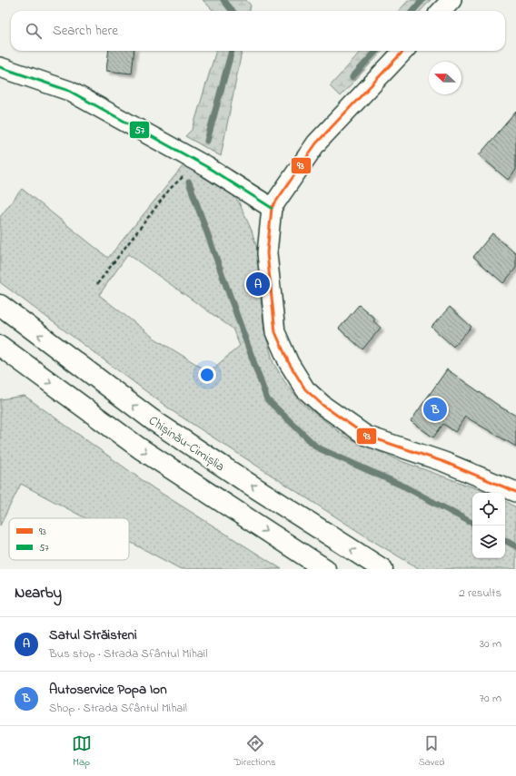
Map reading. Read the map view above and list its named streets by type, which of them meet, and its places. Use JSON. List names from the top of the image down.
{
  "streets": {
    "highway": ["Chișinău-Cimișlia"]
  },
  "lines": ["transit line 93", "transit line 57"],
  "legend": ["93", "57"],
  "north": "left",
  "page": {
    "search": "Search here",
    "pins": ["A", "B"],
    "heading": ["Nearby", "2 results"],
    "list": [
      {
        "mark": "A",
        "name": "Satul Străisteni",
        "note": "Bus stop · Strada Sfântul Mihail",
        "value": "30 m"
      },
      {
        "mark": "B",
        "name": "Autoservice Popa Ion",
        "note": "Shop · Strada Sfântul Mihail",
        "value": "70 m"
      }
    ],
    "nav": ["Map", "Directions", "Saved"]
  }
}
